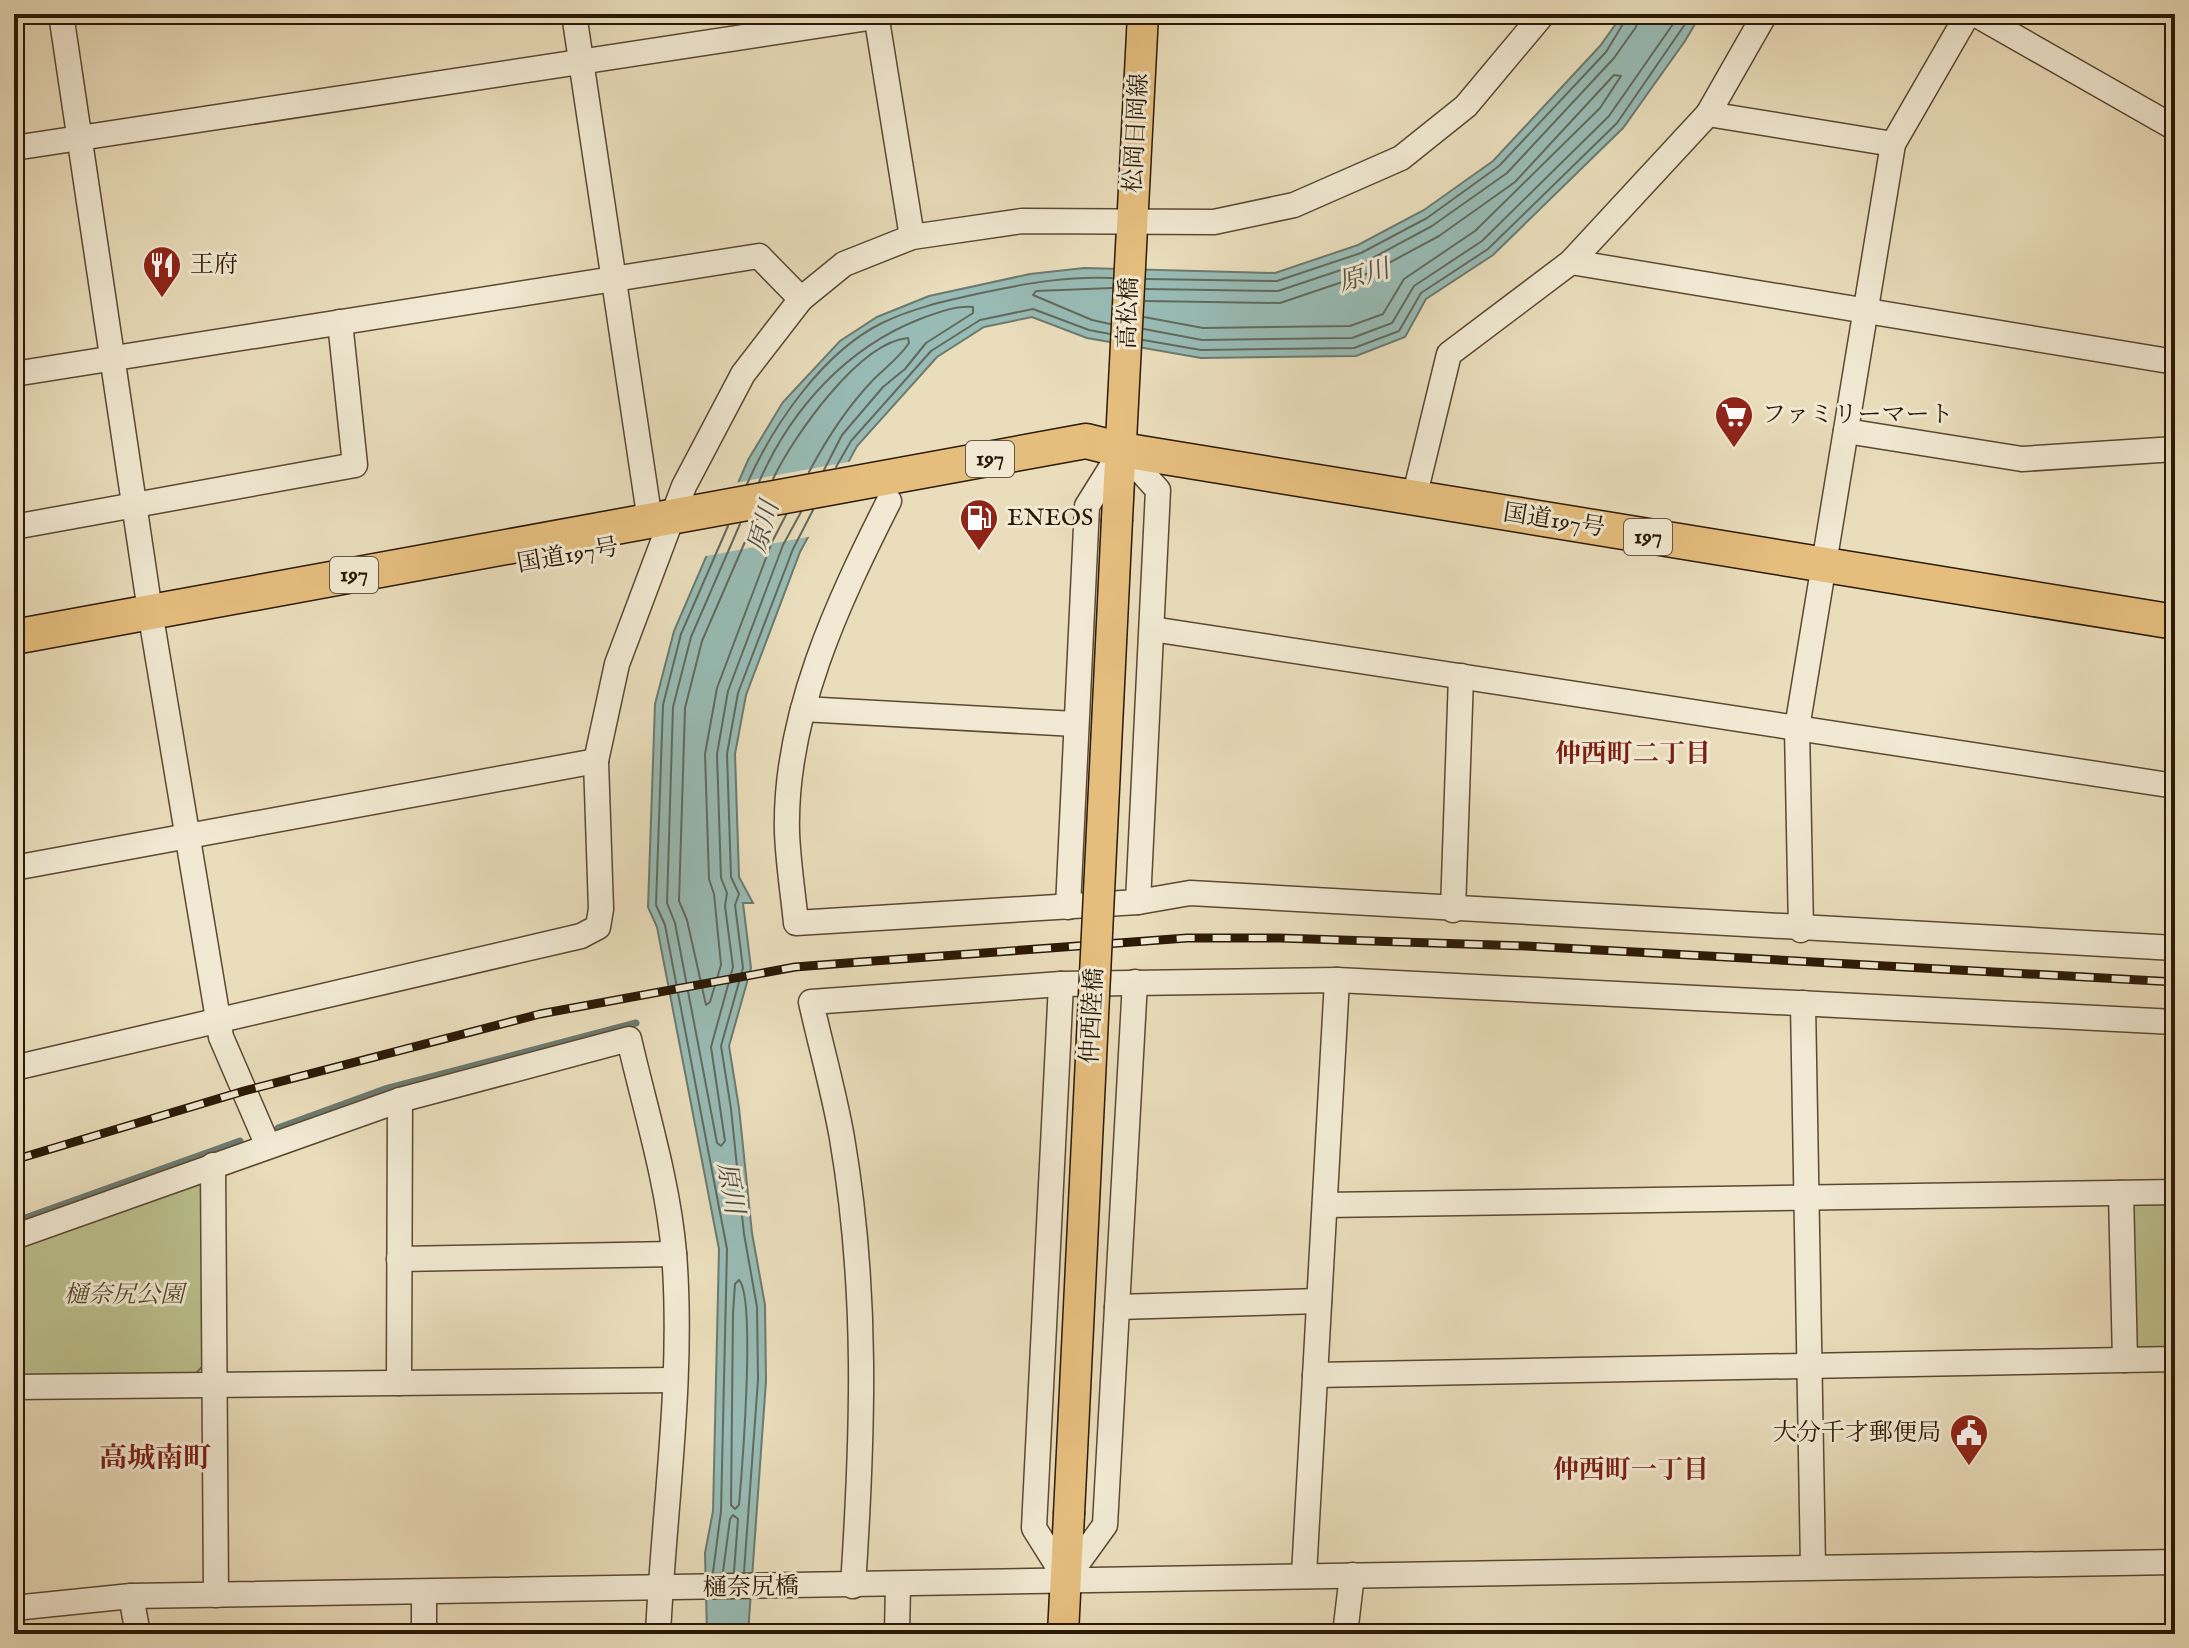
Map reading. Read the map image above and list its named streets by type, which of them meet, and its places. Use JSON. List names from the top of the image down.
{
  "streets": {
    "highway": ["197", "国道197号"],
    "main road": ["松岡日岡線", "高松橋", "仲西陸橋"],
    "street": ["樋奈尻橋"]
  },
  "crossings": [
    ["松岡日岡線", "高松橋"],
    ["高松橋", "国道197号"],
    ["高松橋", "仲西陸橋"],
    ["国道197号", "仲西陸橋"],
    ["仲西陸橋", "樋奈尻橋"]
  ],
  "districts": ["仲西町二丁目", "高城南町", "仲西町一丁目"],
  "water": ["原川"],
  "parks": ["樋奈尻公園"],
  "places": {
    "restaurant": ["王府"],
    "supermarket": ["ファミリーマート"],
    "fuel station": ["ENEOS"],
    "public building": ["大分千才郵便局"]
  }
}
